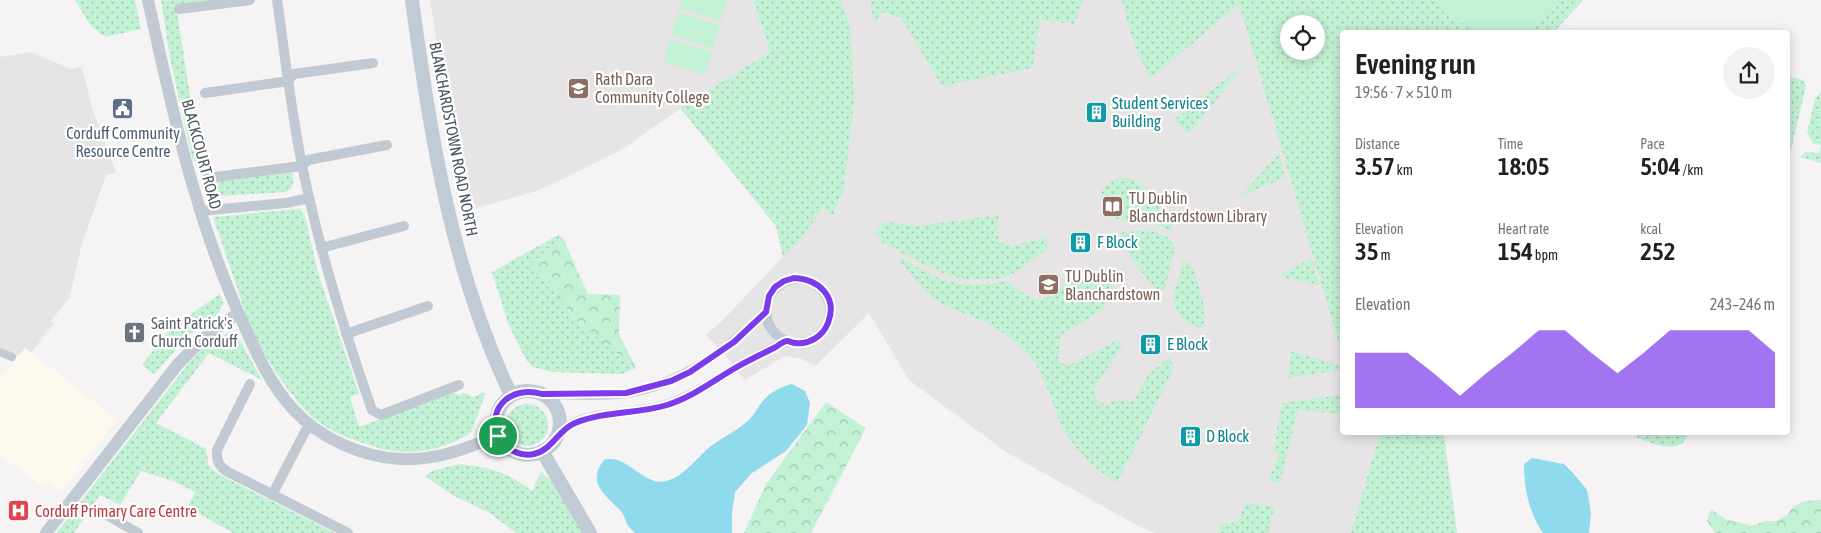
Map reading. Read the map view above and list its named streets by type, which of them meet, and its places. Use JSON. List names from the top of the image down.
{
  "streets": {
    "main road": ["BLANCHARDSTOWN ROAD NORTH"],
    "street": ["BLACKCOURT ROAD"]
  },
  "crossings": [
    ["BLANCHARDSTOWN ROAD NORTH", "BLACKCOURT ROAD"]
  ],
  "places": {
    "school or university": ["Rath Dara Community College", "TU Dublin Blanchardstown"],
    "public building": ["Corduff Community Resource Centre"],
    "building": [
      "Student Services Building",
      "F Block",
      "E Block",
      "D Block"
    ],
    "library": ["TU Dublin Blanchardstown Library"],
    "church": ["Saint Patrick's Church Corduff"],
    "hospital": ["Corduff Primary Care Centre"]
  },
  "page": {
    "heading": ["Evening run", "19:56 · 7 × 510 m"],
    "stats": [
      ["Distance", "3.57 km"],
      ["Time", "18:05"],
      ["Pace", "5:04 /km"],
      ["Elevation", "35 m"],
      ["Heart rate", "154 bpm"],
      ["kcal", "252"]
    ],
    "chart": ["Elevation", "243–246 m"]
  }
}
